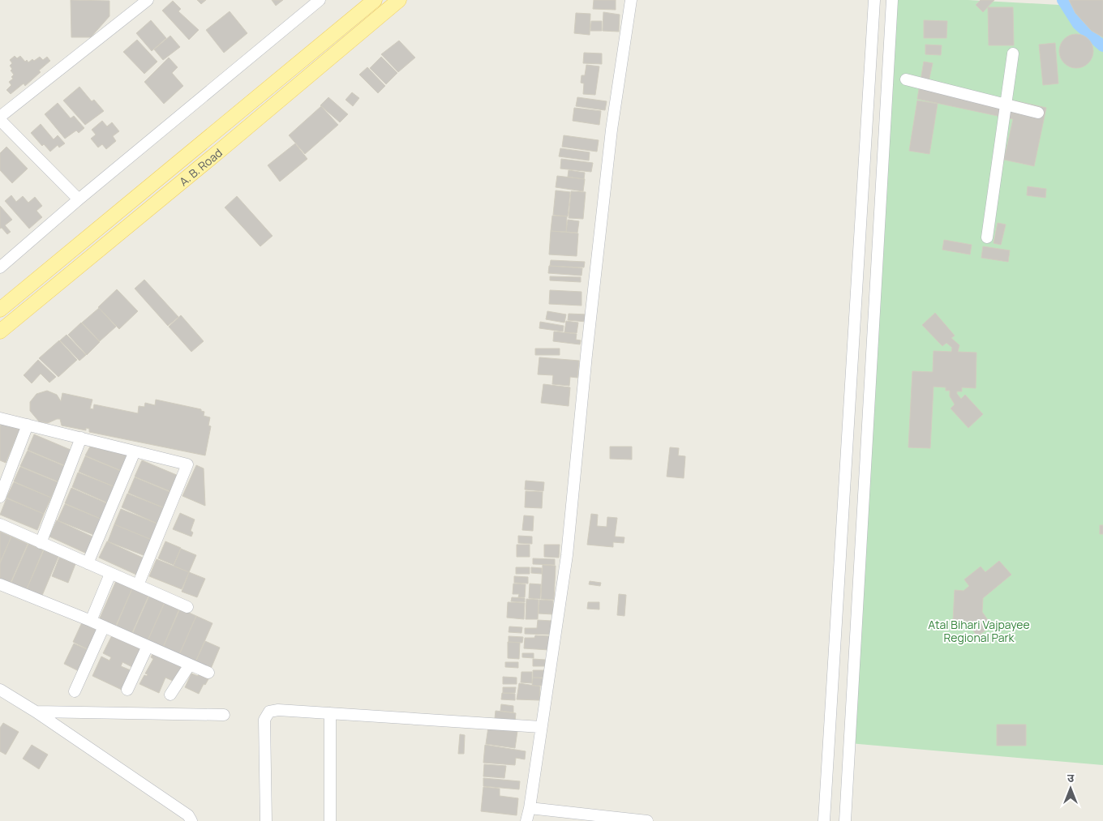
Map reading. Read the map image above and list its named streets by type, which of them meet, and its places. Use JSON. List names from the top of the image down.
{
  "streets": {
    "main road": ["A. B. Road"]
  },
  "parks": ["Atal Bihari Vajpayee Regional Park"],
  "north": "top"
}
